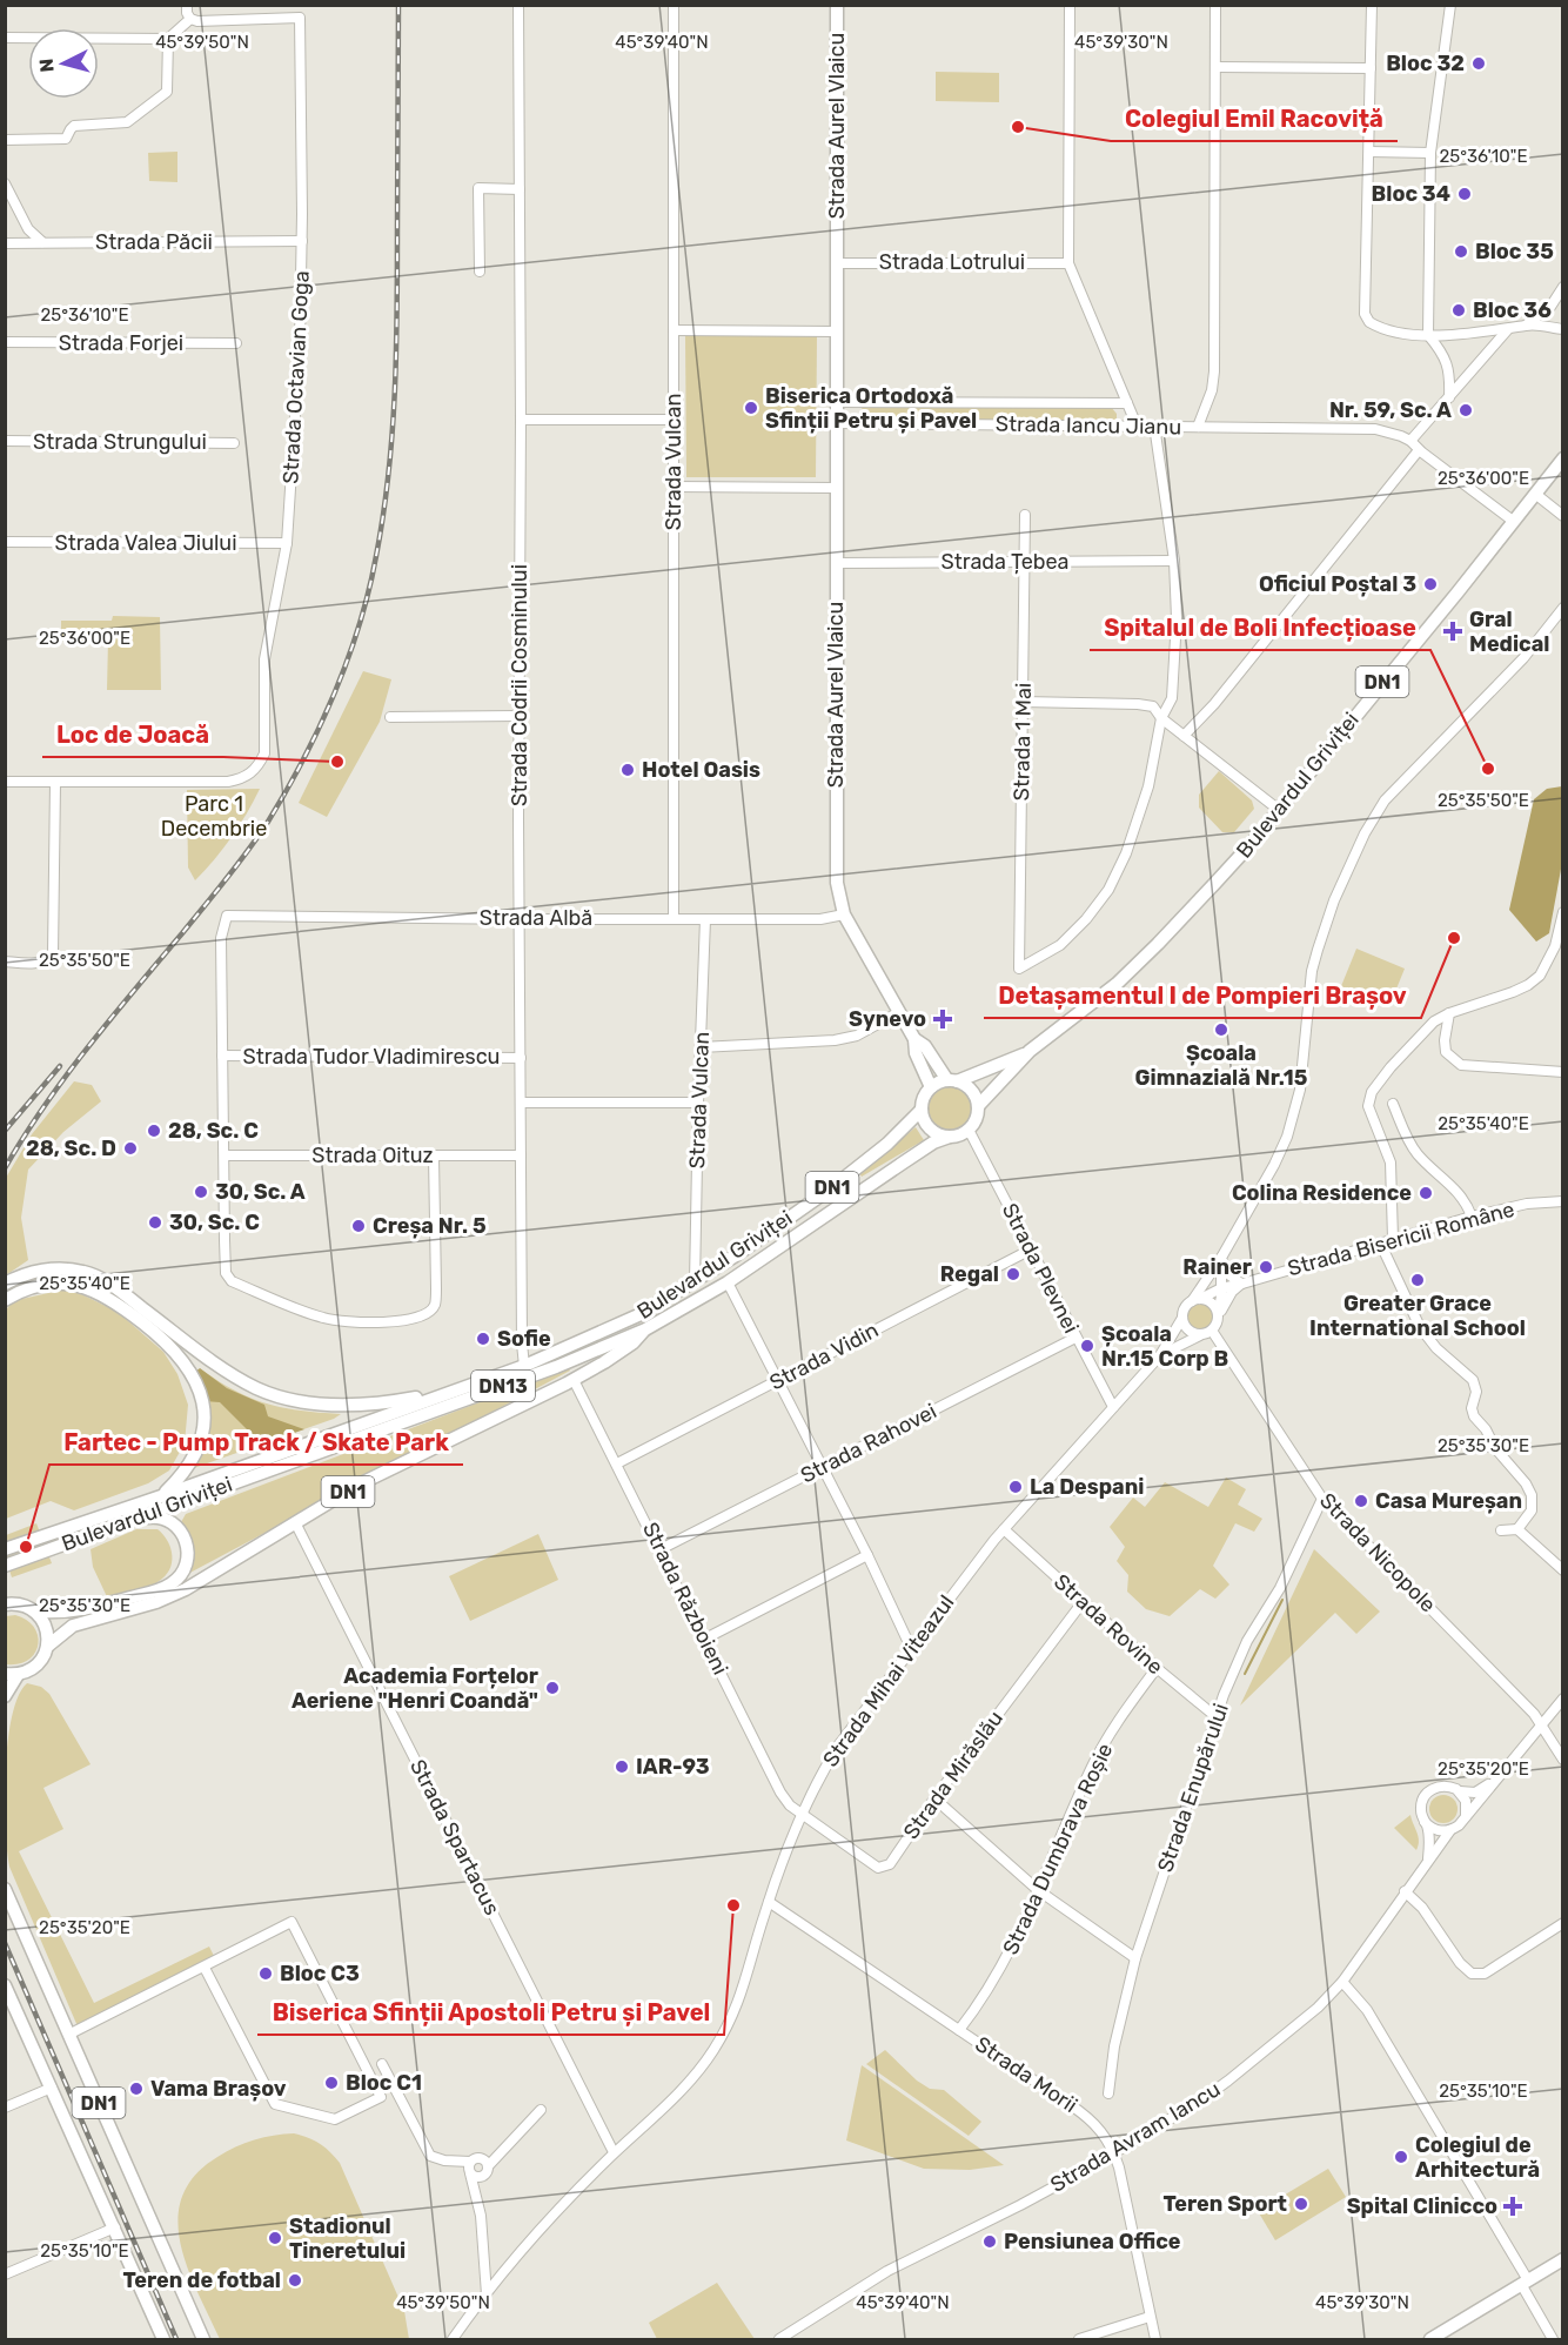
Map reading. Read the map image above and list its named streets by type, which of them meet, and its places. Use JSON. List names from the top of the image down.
{
  "streets": {
    "main road": [
      "Strada Aurel Vlaicu",
      "DN1",
      "Bulevardul Griviței",
      "DN13"
    ],
    "street": [
      "Strada Păcii",
      "Strada Lotrului",
      "Strada Forjei",
      "Strada Octavian Goga",
      "Strada Iancu Jianu",
      "Strada Strungului",
      "Strada Vulcan",
      "Strada Valea Jiului",
      "Strada Țebea",
      "Strada Codrii Cosminului",
      "Strada 1 Mai",
      "Strada Albă",
      "Strada Tudor Vladimirescu",
      "Strada Oituz",
      "Strada Bisericii Române",
      "Strada Plevnei",
      "Strada Vidin",
      "Strada Rahovei",
      "Strada Nicopole",
      "Strada Războieni",
      "Strada Rovine",
      "Strada Mihai Viteazul",
      "Strada Mirăslău",
      "Strada Enupărului",
      "Strada Spartacus",
      "Strada Dumbrava Roșie",
      "Strada Morii",
      "Strada Avram Iancu"
    ]
  },
  "crossings": [
    ["Strada Aurel Vlaicu", "Strada Lotrului"],
    ["Strada Aurel Vlaicu", "Strada Iancu Jianu"],
    ["Strada Aurel Vlaicu", "Strada Țebea"],
    ["Strada Aurel Vlaicu", "DN1"],
    ["Strada Aurel Vlaicu", "Bulevardul Griviței"],
    ["Strada Aurel Vlaicu", "Strada Albă"],
    ["Strada Aurel Vlaicu", "Strada Plevnei"],
    ["Strada Păcii", "Strada Octavian Goga"],
    ["Strada Octavian Goga", "Strada Valea Jiului"],
    ["Strada Vulcan", "Bulevardul Griviței"],
    ["Strada Vulcan", "Strada Albă"],
    ["Strada Țebea", "Strada 1 Mai"],
    ["DN1", "Bulevardul Griviței"],
    ["DN1", "Strada Plevnei"],
    ["Strada Codrii Cosminului", "Bulevardul Griviței"],
    ["Strada Codrii Cosminului", "Strada Albă"],
    ["Strada Codrii Cosminului", "Strada Tudor Vladimirescu"],
    ["Strada Codrii Cosminului", "Strada Oituz"],
    ["Bulevardul Griviței", "Strada Plevnei"],
    ["Bulevardul Griviței", "Strada Războieni"],
    ["Bulevardul Griviței", "Strada Spartacus"],
    ["Strada Albă", "Strada Tudor Vladimirescu"],
    ["Strada Tudor Vladimirescu", "Strada Oituz"],
    ["Strada Bisericii Române", "Strada Nicopole"],
    ["Strada Bisericii Române", "Strada Mihai Viteazul"],
    ["Strada Plevnei", "Strada Vidin"],
    ["Strada Plevnei", "Strada Rahovei"],
    ["Strada Plevnei", "Strada Mihai Viteazul"],
    ["Strada Vidin", "Strada Războieni"],
    ["Strada Rahovei", "Strada Războieni"],
    ["Strada Nicopole", "Strada Mihai Viteazul"],
    ["Strada Nicopole", "Strada Enupărului"],
    ["Strada Războieni", "Strada Mihai Viteazul"],
    ["Strada Războieni", "Strada Mirăslău"],
    ["Strada Rovine", "Strada Mihai Viteazul"],
    ["Strada Rovine", "Strada Mirăslău"],
    ["Strada Rovine", "Strada Enupărului"],
    ["Strada Rovine", "Strada Dumbrava Roșie"],
    ["Strada Mihai Viteazul", "Strada Mirăslău"],
    ["Strada Mihai Viteazul", "Strada Spartacus"],
    ["Strada Mihai Viteazul", "Strada Morii"],
    ["Strada Dumbrava Roșie", "Strada Morii"],
    ["Strada Morii", "Strada Avram Iancu"]
  ],
  "parks": ["Parc 1 Decembrie"],
  "places": {
    "other": [
      "Bloc 32",
      "Colegiul Emil Racoviță",
      "Bloc 34",
      "Bloc 35",
      "Bloc 36",
      "Biserica Ortodoxă Sfinții Petru și Pavel",
      "Nr. 59, Sc. A",
      "Oficiul Poștal 3",
      "Loc de Joacă",
      "Spitalul de Boli Infecțioase",
      "Hotel Oasis",
      "Detașamentul I de Pompieri Brașov",
      "Școala Gimnazială Nr.15",
      "28, Sc. C",
      "28, Sc. D",
      "30, Sc. A",
      "Colina Residence",
      "30, Sc. C",
      "Creșa Nr. 5",
      "Rainer",
      "Regal",
      "Greater Grace International School",
      "Sofie",
      "Școala Nr.15 Corp B",
      "La Despani",
      "Casa Mureșan",
      "Fartec - Pump Track / Skate Park",
      "Academia Forțelor Aeriene \"Henri Coandă\"",
      "IAR-93",
      "Biserica Sfinții Apostoli Petru și Pavel",
      "Bloc C3",
      "Bloc C1",
      "Vama Brașov",
      "Colegiul de Arhitectură",
      "Teren Sport",
      "Stadionul Tineretului",
      "Pensiunea Office",
      "Teren de fotbal"
    ],
    "health": ["Gral Medical", "Synevo", "Spital Clinicco"]
  },
  "north": "left",
  "coordinates": [
    "45°39'50\"N",
    "45°39'40\"N",
    "45°39'30\"N",
    "25°36'10\"E",
    "25°36'00\"E",
    "25°35'50\"E",
    "25°35'40\"E",
    "25°35'30\"E",
    "25°35'20\"E",
    "25°35'10\"E"
  ]
}
